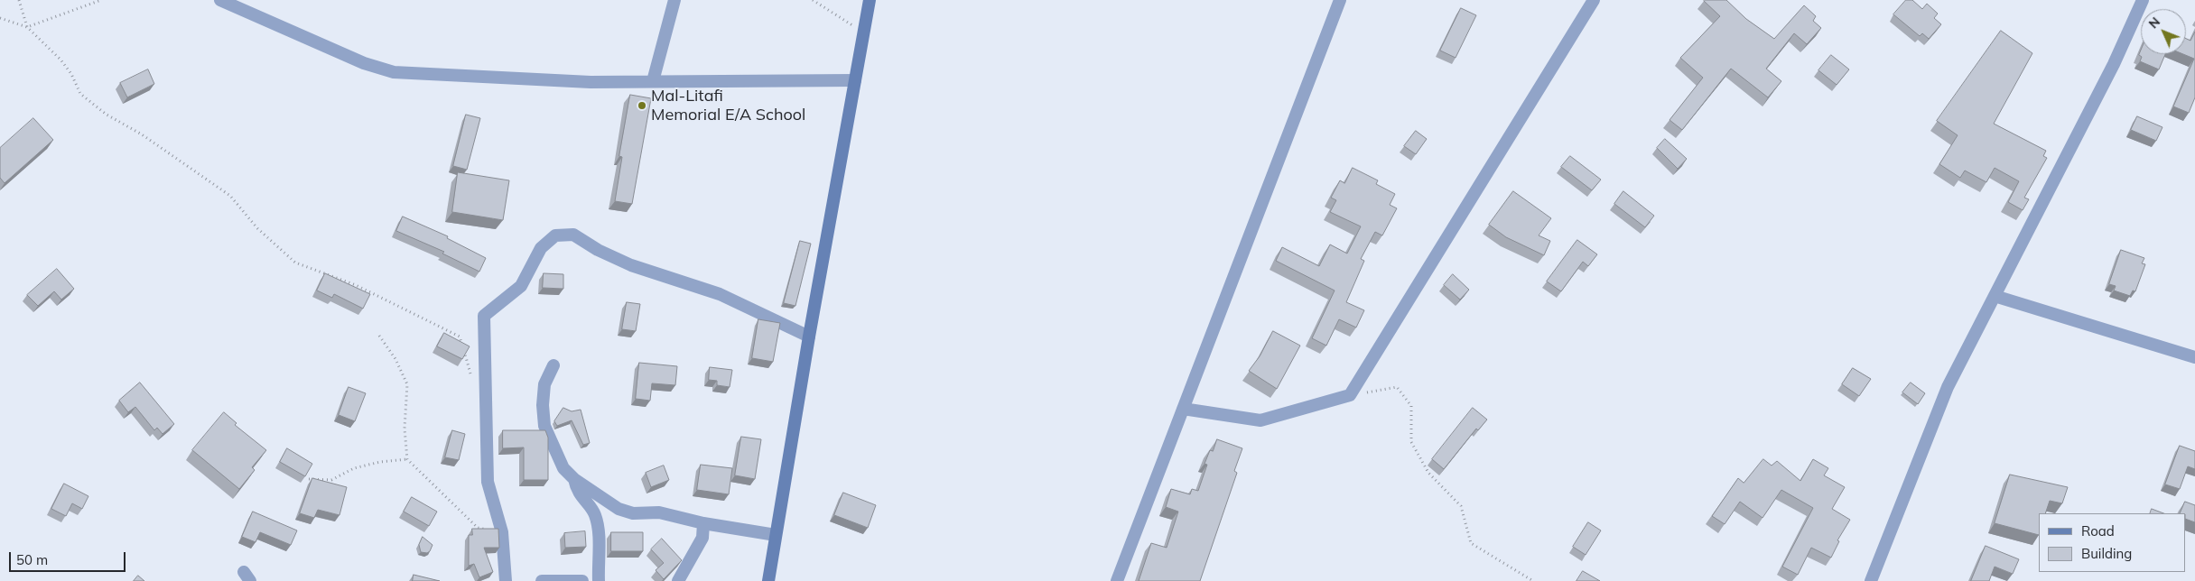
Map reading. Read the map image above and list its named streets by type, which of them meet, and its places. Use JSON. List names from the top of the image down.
{
  "places": ["Mal-Litafi Memorial E/A School"],
  "legend": ["Road", "Building"],
  "scale_bar": "50 m",
  "north": "top left"
}
